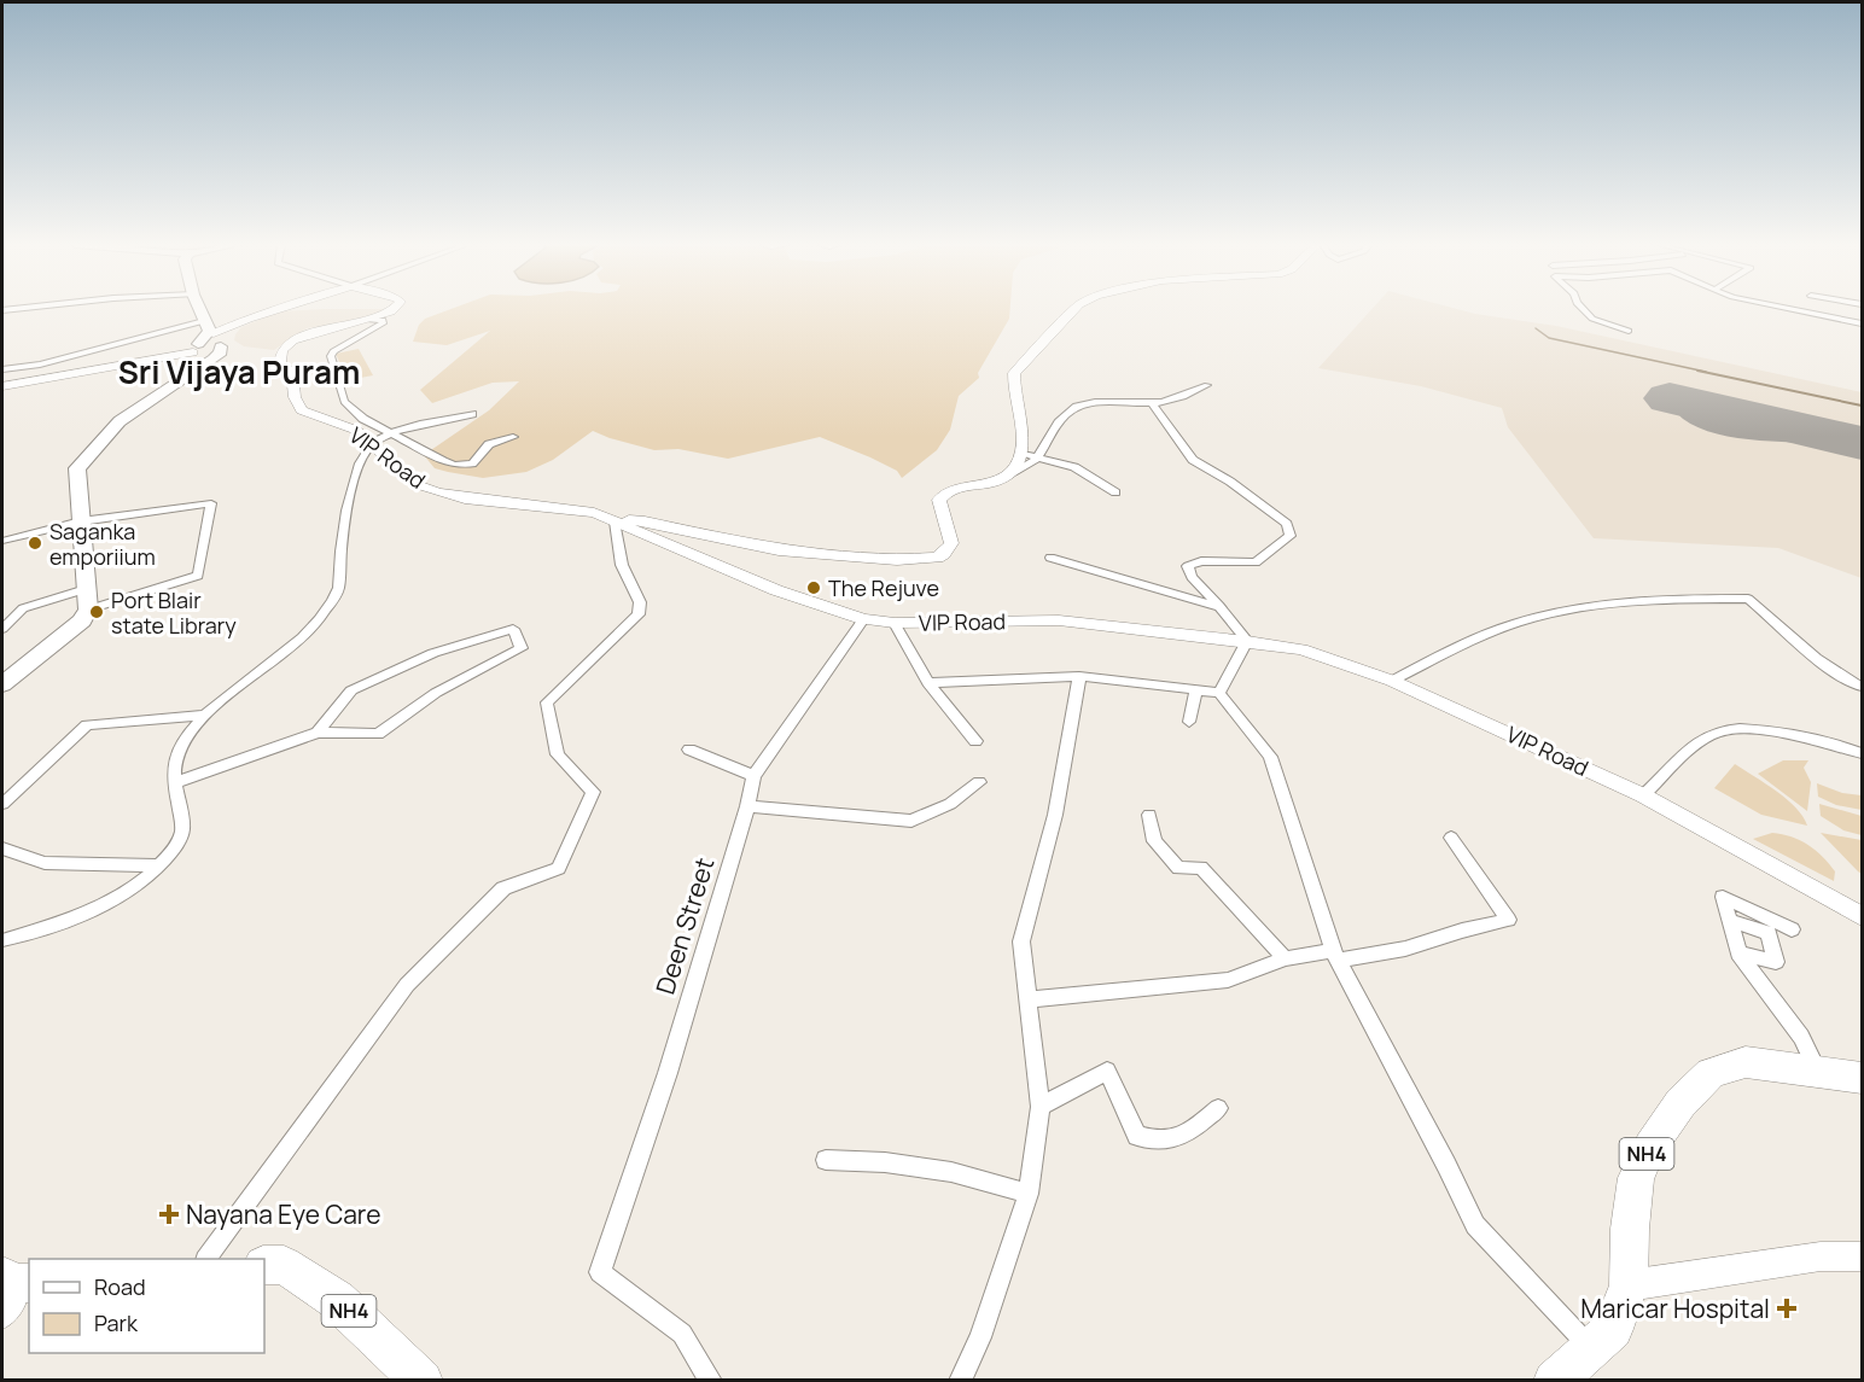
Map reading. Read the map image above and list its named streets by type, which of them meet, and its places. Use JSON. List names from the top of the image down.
{
  "streets": {
    "highway": ["NH4"],
    "main road": ["VIP Road"],
    "street": ["Deen Street"]
  },
  "crossings": [
    ["VIP Road", "Deen Street"]
  ],
  "districts": ["Sri Vijaya Puram"],
  "places": {
    "other": ["Saganka emporiium", "The Rejuve", "Port Blair state Library"],
    "health": ["Nayana Eye Care", "Maricar Hospital"]
  },
  "legend": ["Road", "Park"]
}
